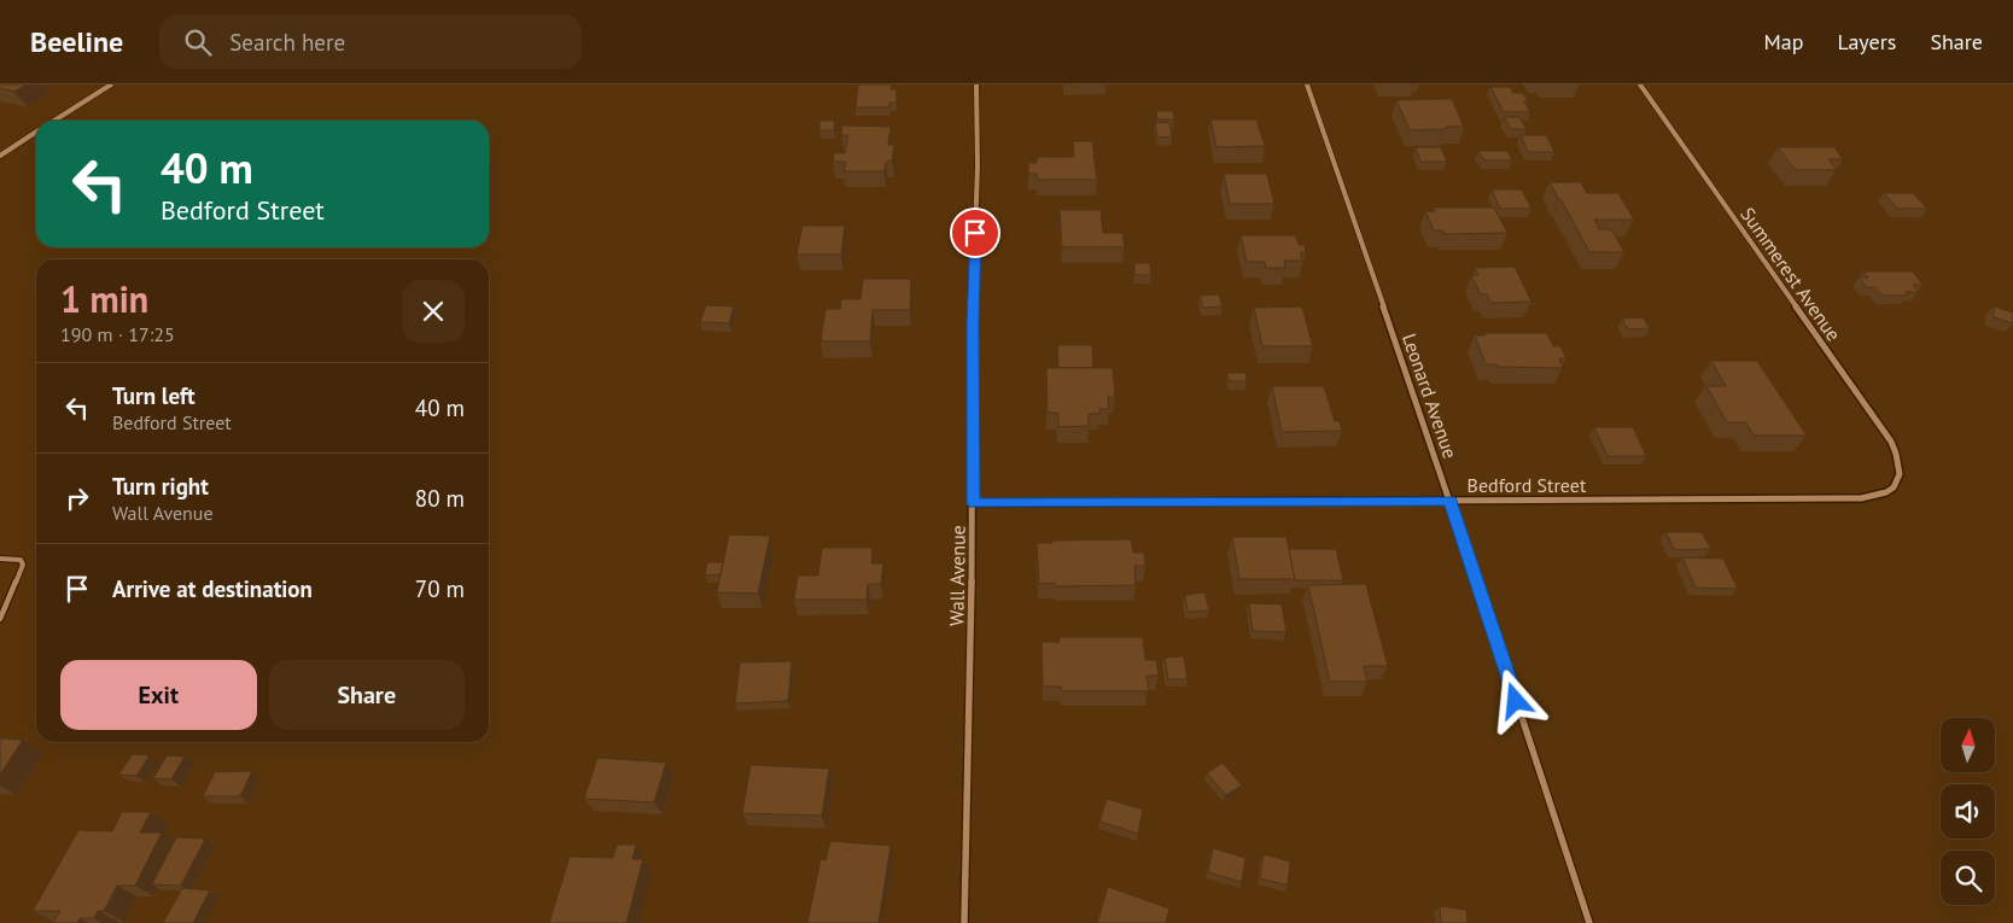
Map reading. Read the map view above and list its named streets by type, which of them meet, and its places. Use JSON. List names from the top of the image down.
{
  "streets": {
    "street": [
      "Summerest Avenue",
      "Leonard Avenue",
      "Bedford Street",
      "Wall Avenue"
    ]
  },
  "crossings": [
    ["Summerest Avenue", "Bedford Street"],
    ["Leonard Avenue", "Bedford Street"],
    ["Bedford Street", "Wall Avenue"]
  ],
  "north": "top",
  "page": {
    "header": "Beeline",
    "search": "Search here",
    "nav": ["Map", "Layers", "Share"],
    "turn": ["40 m", "Bedford Street"],
    "heading": ["1 min", "190 m · 17:25"],
    "list": [
      {
        "name": "Turn left",
        "note": "Bedford Street",
        "value": "40 m"
      },
      {
        "name": "Turn right",
        "note": "Wall Avenue",
        "value": "80 m"
      },
      {
        "name": "Arrive at destination",
        "value": "70 m"
      }
    ],
    "buttons": ["Exit", "Share"]
  }
}
